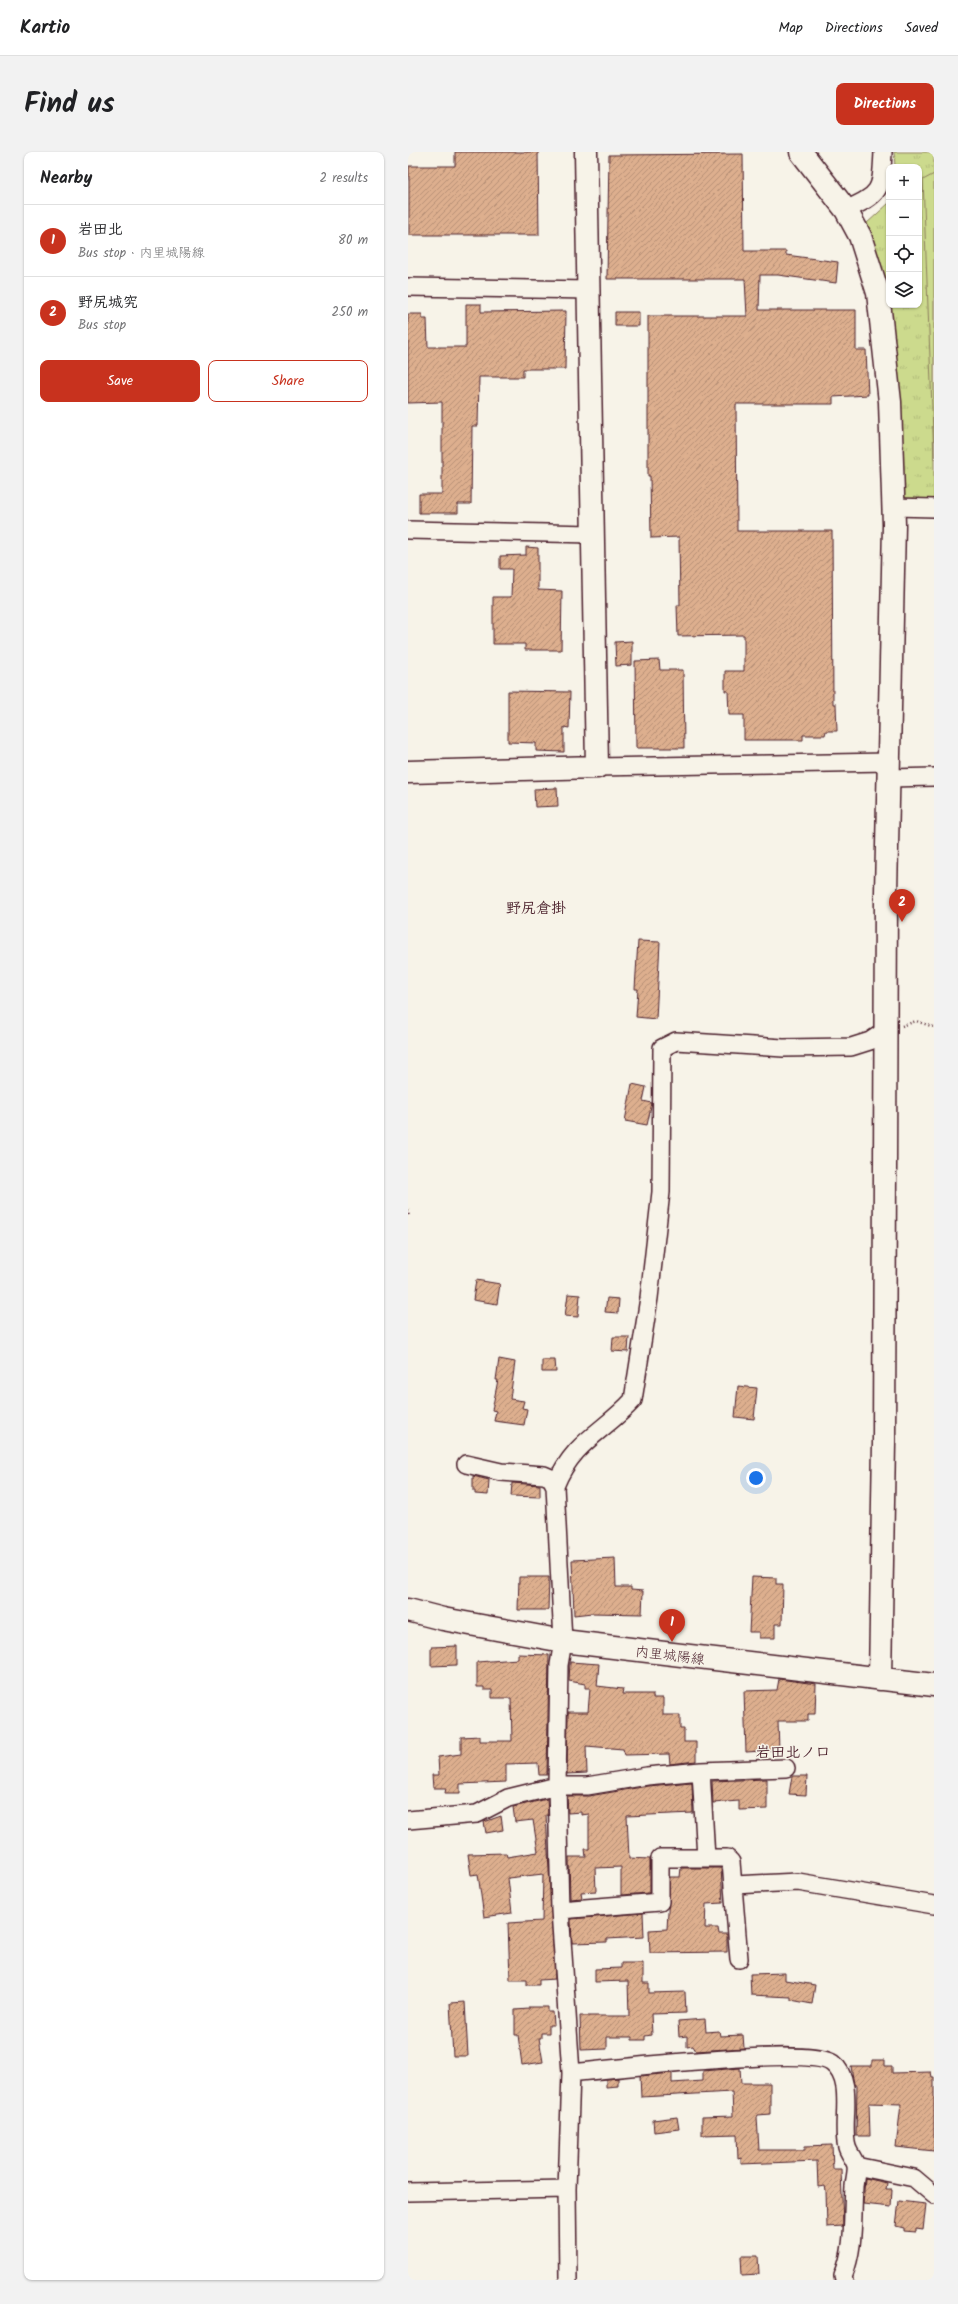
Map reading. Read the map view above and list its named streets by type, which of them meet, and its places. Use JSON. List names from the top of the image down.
{
  "streets": {
    "street": ["内里城陽線"]
  },
  "districts": ["野尻倉掛", "岩田北ノ口"],
  "page": {
    "header": "Kartio",
    "nav": ["Map", "Directions", "Saved"],
    "title": "Find us",
    "buttons": [
      "Directions",
      ["Save", "Share"]
    ],
    "heading": ["Nearby", "2 results"],
    "map_buttons": ["+", "−"],
    "list": [
      {
        "mark": "1",
        "name": "岩田北",
        "note": "Bus stop · 内里城陽線",
        "value": "80 m"
      },
      {
        "mark": "2",
        "name": "野尻城究",
        "note": "Bus stop",
        "value": "250 m"
      }
    ],
    "pins": ["2", "1"]
  }
}
